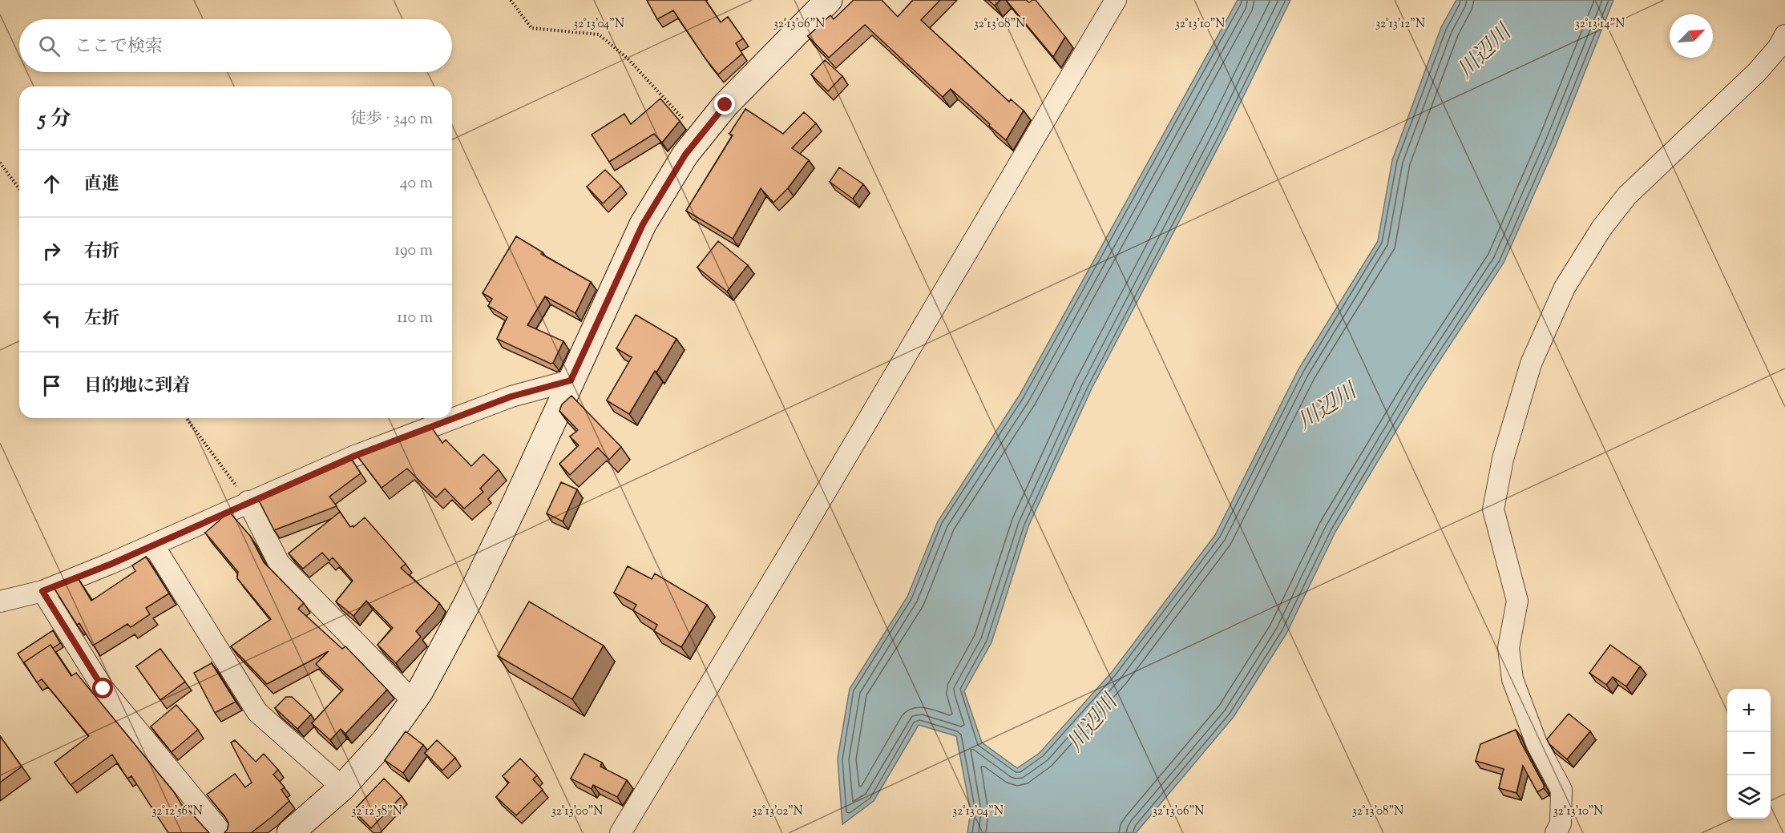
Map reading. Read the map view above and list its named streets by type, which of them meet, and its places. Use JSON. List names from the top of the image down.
{
  "water": ["川辺川"],
  "north": "top right",
  "page": {
    "search": "ここで検索",
    "heading": ["5 分", "徒歩 · 340 m"],
    "list": [
      ["直進", "40 m"],
      ["右折", "190 m"],
      ["左折", "110 m"],
      "目的地に到着"
    ],
    "map_buttons": ["+", "−"]
  },
  "coordinates": [
    "32°13'04\"N",
    "32°13'06\"N",
    "32°13'08\"N",
    "32°13'10\"N",
    "32°13'12\"N",
    "32°13'14\"N",
    "32°12'56\"N",
    "32°12'58\"N",
    "32°13'00\"N",
    "32°13'02\"N"
  ]
}
